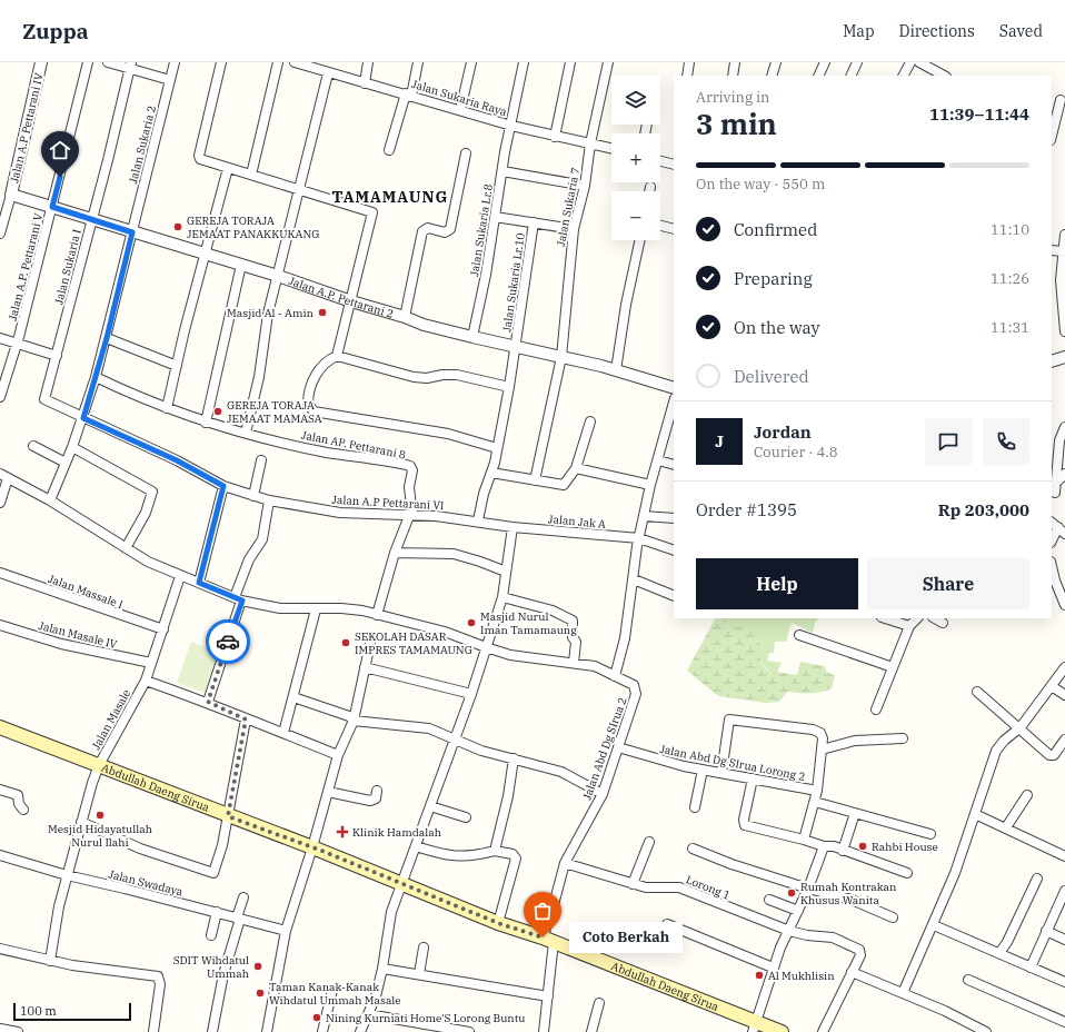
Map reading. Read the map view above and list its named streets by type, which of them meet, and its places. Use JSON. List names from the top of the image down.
{
  "streets": {
    "main road": ["Abdullah Daeng Sirua"],
    "street": [
      "Jalan Sukaria Raya",
      "Jalan A.P Pettarani IV",
      "Jalan Sukaria 2",
      "Jalan Sukaria 7",
      "Jalan Sukaria Lr.8",
      "Jalan A.P. Pettarani V",
      "Jalan Sukaria I",
      "Jalan Sukaria Lr.10",
      "Jalan A.P. Pettarani 2",
      "Jalan AP. Pettarani 8",
      "Jalan A.P Pettarani VI",
      "Jalan Jak A",
      "Jalan Massale I",
      "Jalan Masale IV",
      "Jalan Masale",
      "Jalan Abd Dg SIrua 2",
      "Jalan Abd Dg SIrua Lorong 2",
      "Jalan Swadaya",
      "Lorong 1"
    ]
  },
  "crossings": [
    ["Jalan Sukaria Raya", "Jalan Sukaria 7"],
    ["Jalan Sukaria Raya", "Jalan Sukaria Lr.8"],
    ["Jalan A.P Pettarani IV", "Jalan A.P. Pettarani 2"],
    ["Jalan Sukaria 2", "Jalan A.P. Pettarani 2"],
    ["Jalan Sukaria 2", "Jalan AP. Pettarani 8"],
    ["Jalan Sukaria 2", "Jalan A.P Pettarani VI"],
    ["Jalan Sukaria 7", "Jalan A.P. Pettarani 2"],
    ["Jalan Sukaria Lr.8", "Jalan A.P. Pettarani 2"],
    ["Jalan A.P. Pettarani V", "Jalan A.P. Pettarani 2"],
    ["Jalan Sukaria I", "Jalan A.P. Pettarani 2"],
    ["Jalan Sukaria I", "Jalan A.P Pettarani VI"],
    ["Jalan Sukaria Lr.10", "Jalan A.P. Pettarani 2"],
    ["Jalan Sukaria Lr.10", "Jalan A.P Pettarani VI"],
    ["Jalan AP. Pettarani 8", "Jalan A.P Pettarani VI"],
    ["Jalan A.P Pettarani VI", "Jalan Jak A"],
    ["Jalan Massale I", "Jalan Masale"],
    ["Jalan Masale IV", "Jalan Masale"],
    ["Jalan Masale", "Abdullah Daeng Sirua"],
    ["Jalan Masale", "Jalan Swadaya"],
    ["Jalan Abd Dg SIrua 2", "Jalan Abd Dg SIrua Lorong 2"],
    ["Jalan Abd Dg SIrua 2", "Abdullah Daeng Sirua"],
    ["Jalan Abd Dg SIrua 2", "Lorong 1"]
  ],
  "districts": ["TAMAMAUNG"],
  "places": {
    "other": [
      "GEREJA TORAJA JEMAAT PANAKKUKANG",
      "Masjid Al - Amin",
      "GEREJA TORAJA JEMAAT MAMASA",
      "Masjid Nurul Iman Tamamaung",
      "SEKOLAH DASAR IMPRES TAMAMAUNG",
      "Mesjid Hidayatullah Nurul Ilahi",
      "Rahbi House",
      "Rumah Kontrakan Khusus Wanita",
      "Coto Berkah",
      "SDIT Wihdatul Ummah",
      "Al Mukhlisin",
      "Taman Kanak-Kanak Wihdatul Ummah Masale",
      "Nining Kurniati Home'S Lorong Buntu"
    ],
    "health": ["Klinik Hamdalah"]
  },
  "scale_bar": "100 m",
  "page": {
    "header": "Zuppa",
    "nav": ["Map", "Directions", "Saved"],
    "map_buttons": ["+", "−"],
    "heading": ["3 min", "Arriving in", "11:39–11:44"],
    "panel": [
      "Jordan",
      "Courier · 4.8",
      "Order #1395",
      "Rp 203,000"
    ],
    "bar": "On the way · 550 m",
    "list": [
      ["Confirmed", "11:10"],
      ["Preparing", "11:26"],
      ["On the way", "11:31"],
      "Delivered"
    ],
    "round": "J",
    "buttons": ["Help", "Share"],
    "bubble": "Coto Berkah",
    "scale": "100 m"
  }
}
